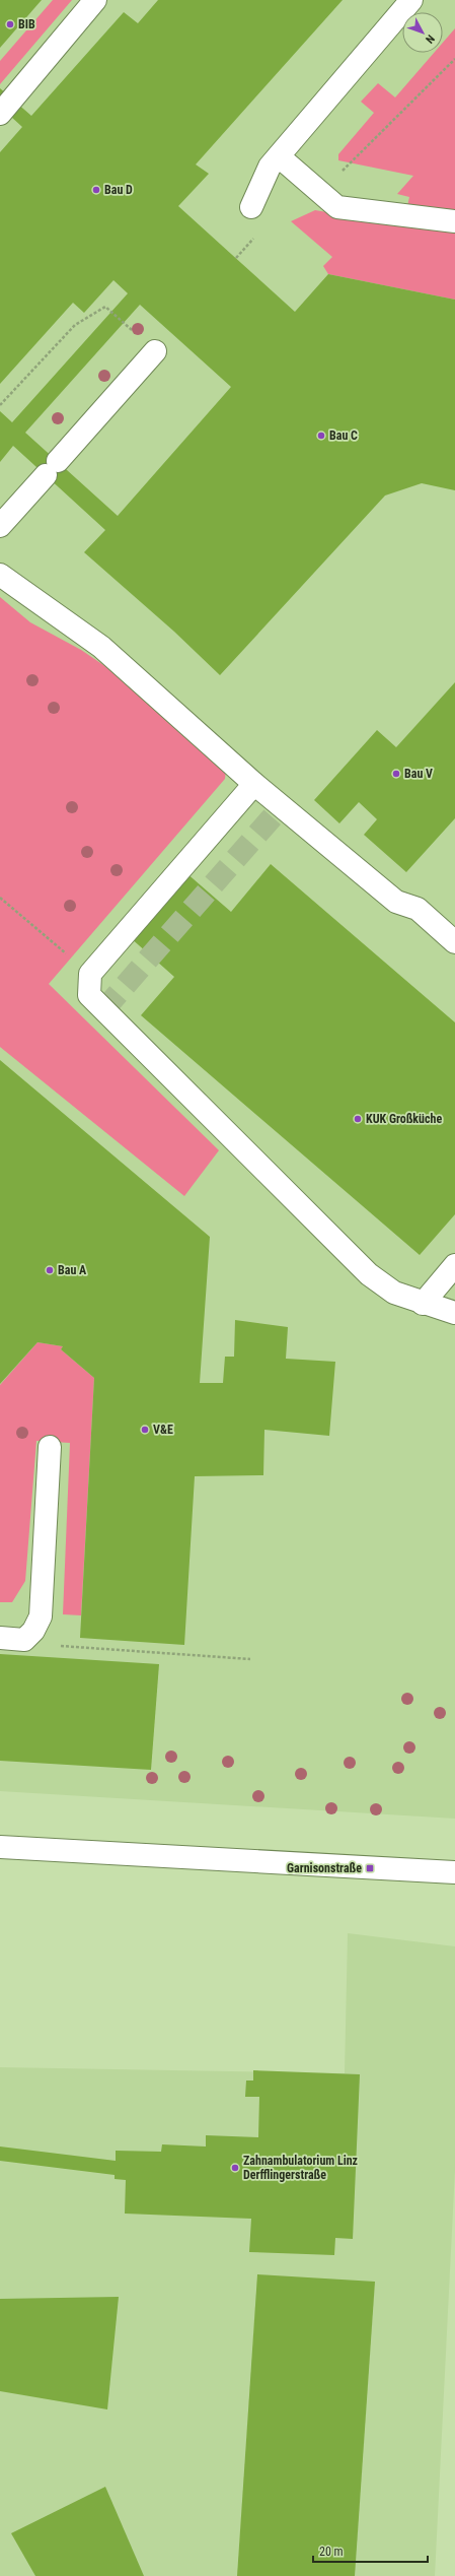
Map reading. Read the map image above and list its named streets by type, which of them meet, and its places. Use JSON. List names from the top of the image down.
{
  "places": {
    "other": [
      "BIB",
      "Bau D",
      "Bau C",
      "Bau V",
      "KUK Großküche",
      "Bau A",
      "V&E",
      "Zahnambulatorium Linz Derfflingerstraße"
    ],
    "transit": ["Garnisonstraße"]
  },
  "scale_bar": "20 m",
  "north": "bottom right"
}
